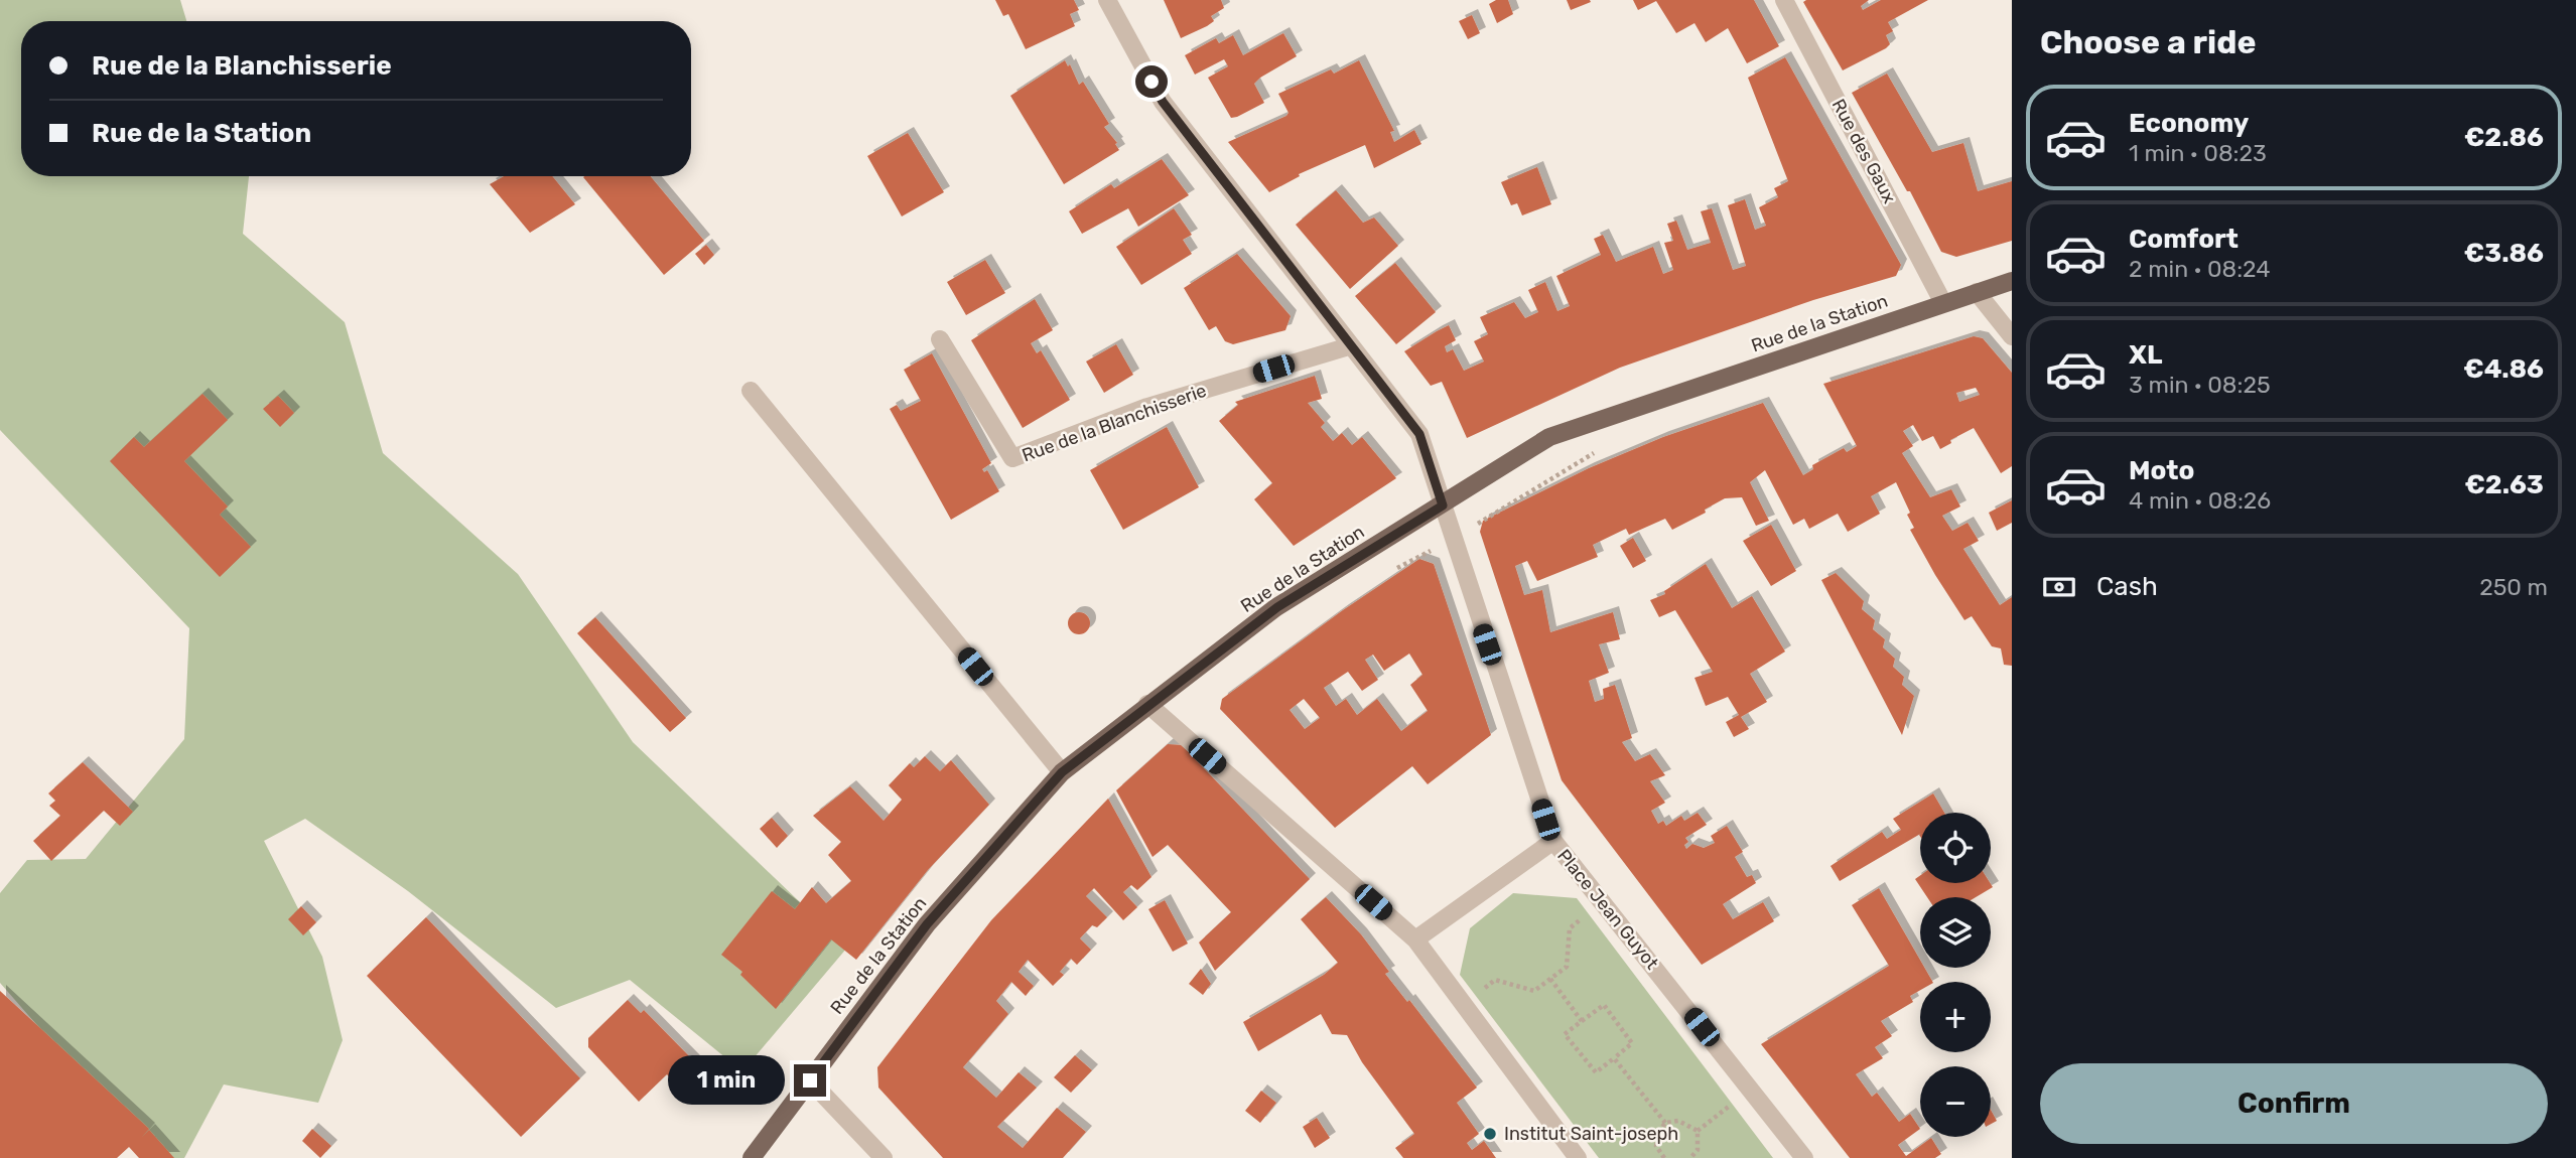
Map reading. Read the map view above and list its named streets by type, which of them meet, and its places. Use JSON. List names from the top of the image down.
{
  "streets": {
    "main road": ["Rue de la Station"],
    "street": ["Rue des Gaux", "Rue de la Blanchisserie", "Place Jean Guyot"]
  },
  "crossings": [
    ["Rue des Gaux", "Rue de la Station"]
  ],
  "places": ["Institut Saint-joseph"],
  "page": {
    "heading": "Choose a ride",
    "banner": ["Rue de la Blanchisserie", "Rue de la Station"],
    "list": [
      {
        "name": "Economy",
        "note": "1 min · 08:23",
        "value": "€2.86"
      },
      {
        "name": "Comfort",
        "note": "2 min · 08:24",
        "value": "€3.86"
      },
      {
        "name": "XL",
        "note": "3 min · 08:25",
        "value": "€4.86"
      },
      {
        "name": "Moto",
        "note": "4 min · 08:26",
        "value": "€2.63"
      }
    ],
    "pay": ["Cash", "250 m"],
    "map_buttons": ["+", "−"],
    "buttons": "Confirm",
    "bubble": "1 min"
  }
}
